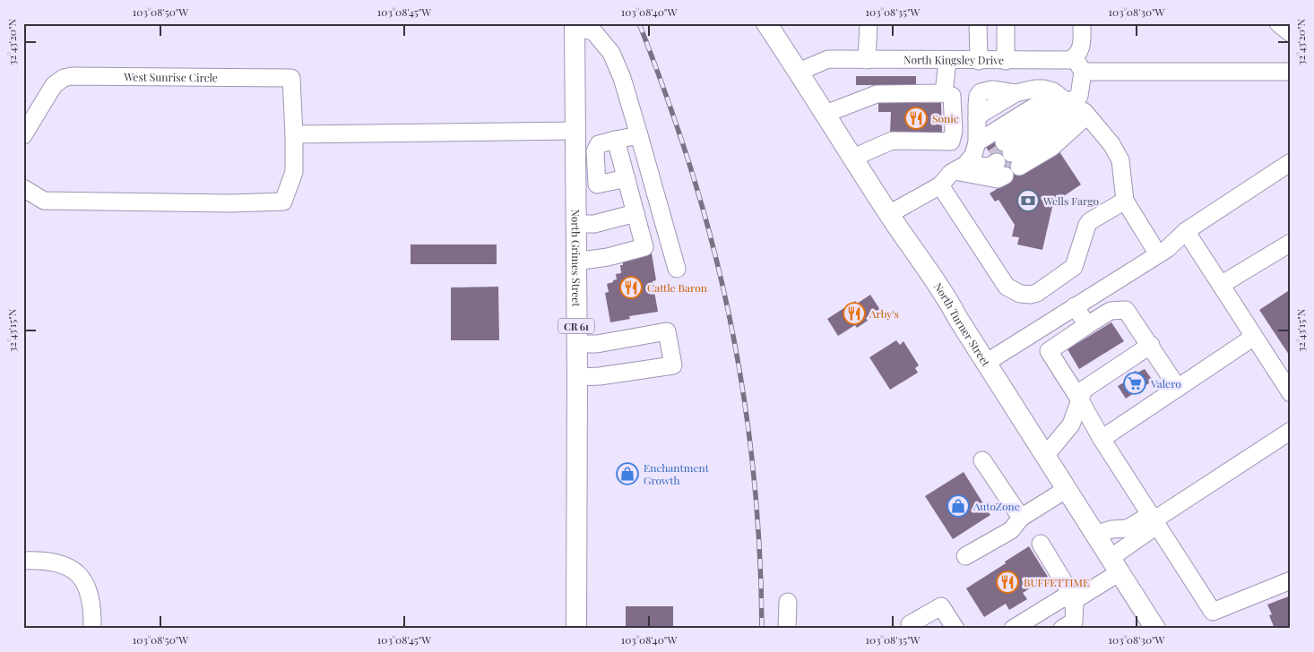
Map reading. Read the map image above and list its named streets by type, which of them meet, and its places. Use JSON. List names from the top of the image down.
{
  "streets": {
    "main road": ["North Grimes Street", "North Turner Street", "CR 61"],
    "street": ["North Kingsley Drive", "West Sunrise Circle"]
  },
  "crossings": [
    ["North Kingsley Drive", "North Turner Street"]
  ],
  "places": {
    "restaurant": [
      "Sonic",
      "Cattle Baron",
      "Arby's",
      "BUFFETTIME"
    ],
    "bank": ["Wells Fargo"],
    "supermarket": ["Valero"],
    "shop": ["Enchantment Growth", "AutoZone"]
  },
  "coordinates": [
    "103°08'50\"W",
    "103°08'45\"W",
    "103°08'40\"W",
    "103°08'35\"W",
    "103°08'30\"W",
    "32°43'20\"N",
    "32°43'15\"N"
  ]
}
